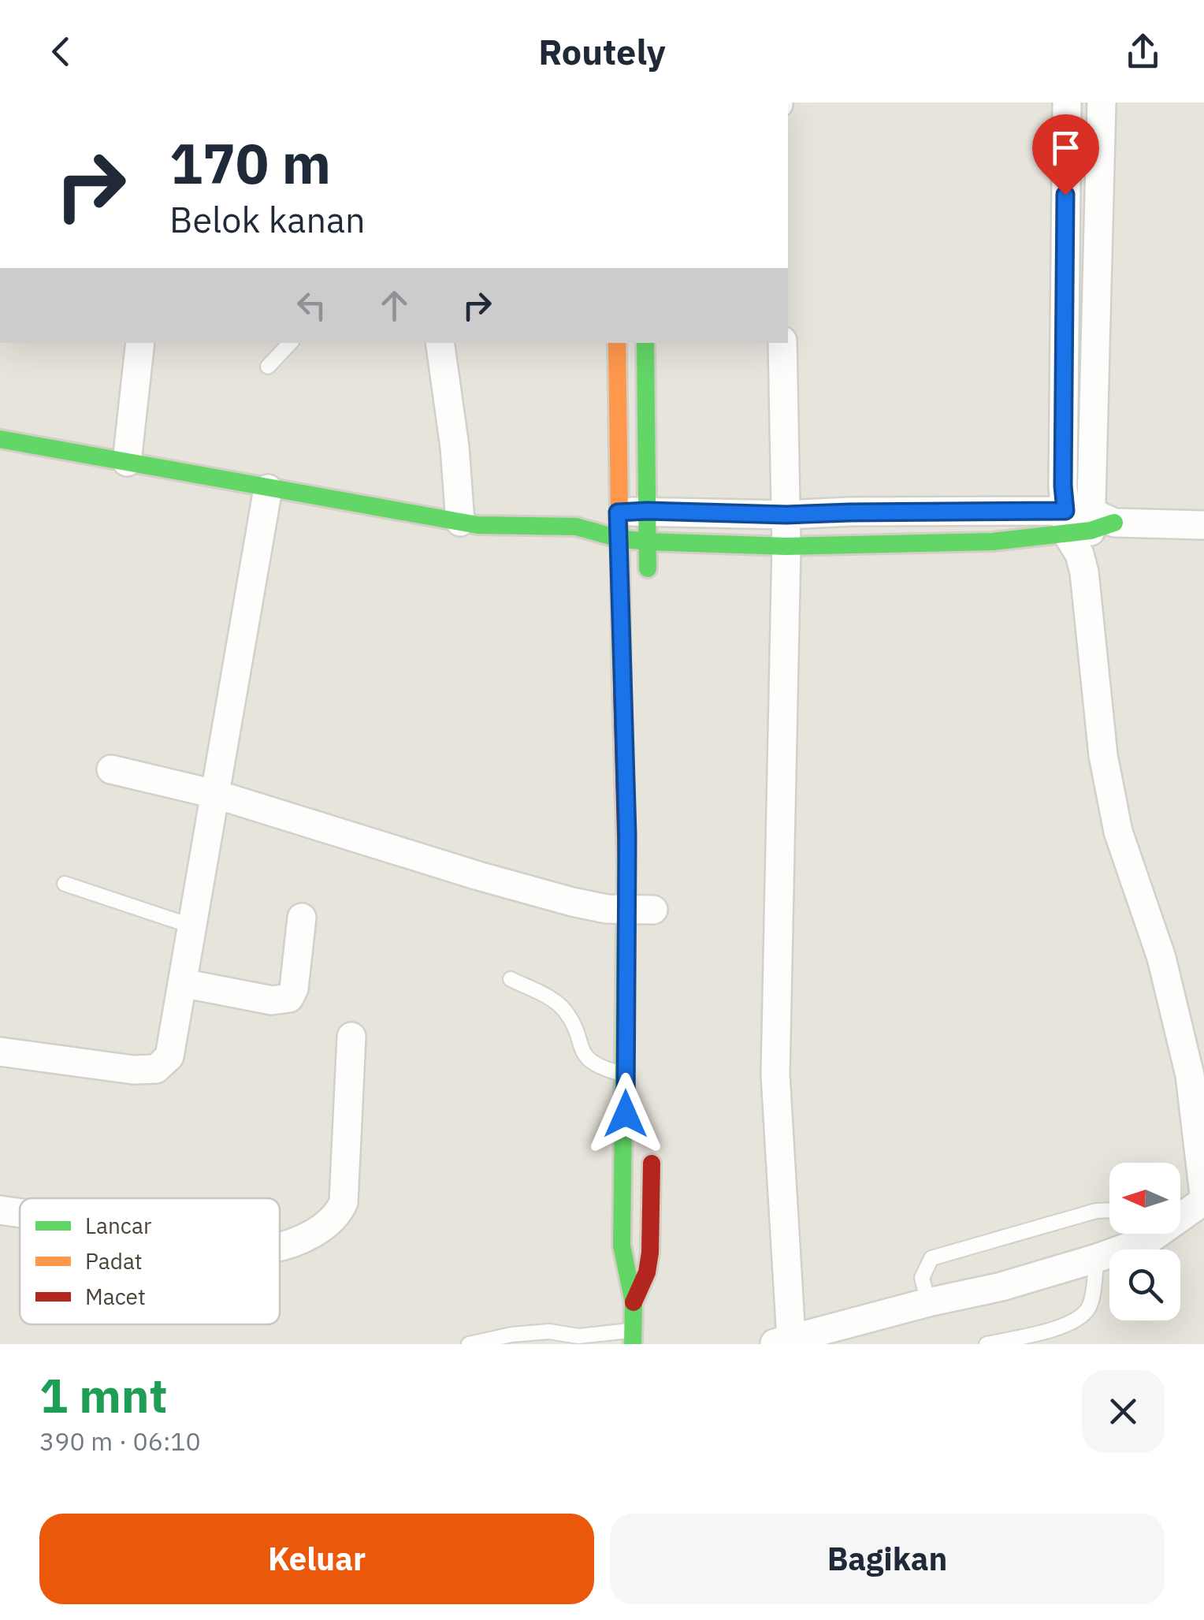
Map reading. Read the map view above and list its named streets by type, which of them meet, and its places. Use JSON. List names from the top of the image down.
{
  "legend": ["Lancar", "Padat", "Macet"],
  "north": "left",
  "page": {
    "header": "Routely",
    "turn": ["170 m", "Belok kanan"],
    "heading": ["1 mnt", "390 m · 06:10"],
    "buttons": ["Keluar", "Bagikan"]
  }
}
